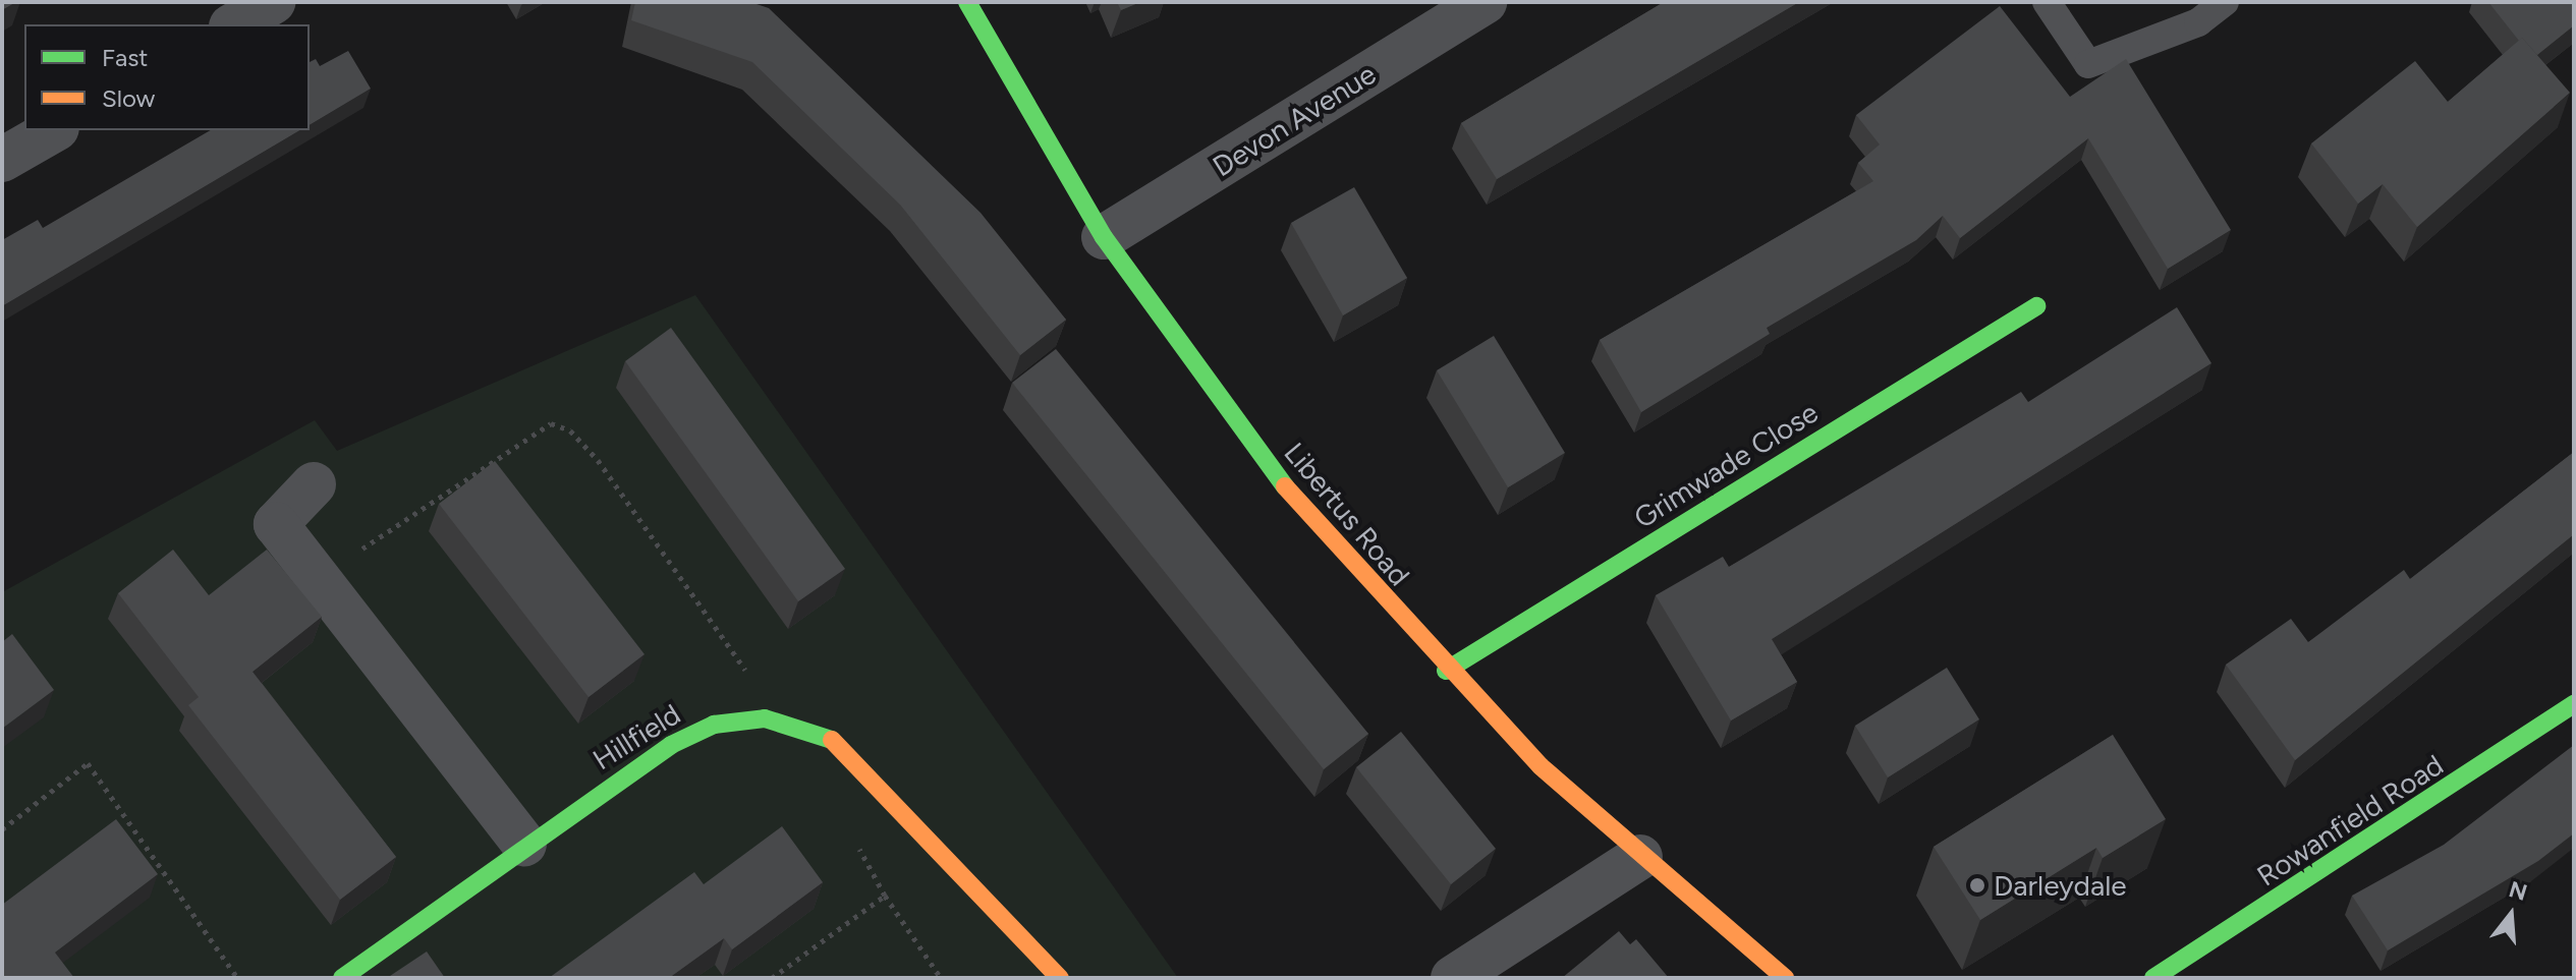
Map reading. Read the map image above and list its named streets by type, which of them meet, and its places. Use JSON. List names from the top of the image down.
{
  "streets": {
    "street": [
      "Devon Avenue",
      "Grimwade Close",
      "Libertus Road",
      "Hillfield",
      "Rowanfield Road"
    ]
  },
  "crossings": [
    ["Devon Avenue", "Libertus Road"],
    ["Grimwade Close", "Libertus Road"]
  ],
  "places": ["Darleydale"],
  "legend": ["Fast", "Slow"],
  "north": "top"
}
